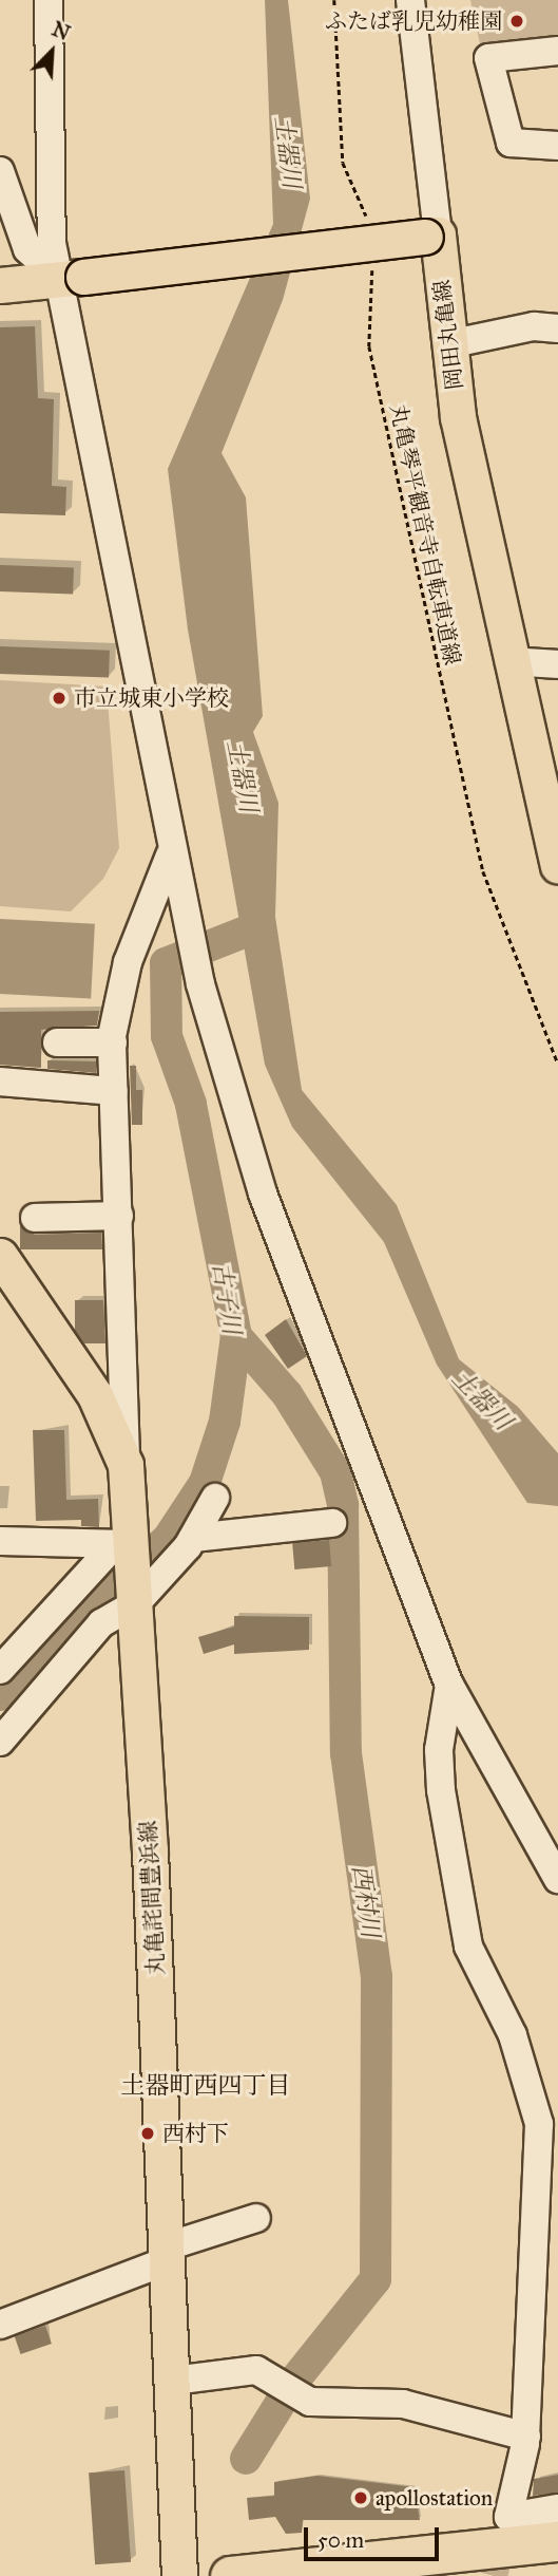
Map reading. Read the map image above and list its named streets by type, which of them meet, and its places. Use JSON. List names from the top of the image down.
{
  "streets": {
    "main road": ["岡田丸亀線", "丸亀詫間豊浜線"],
    "path": ["丸亀琴平観音寺自転車道線"]
  },
  "districts": ["土器町西四丁目"],
  "water": ["土器川", "古子川", "西村川"],
  "places": [
    "ふたば乳児幼稚園",
    "市立城東小学校",
    "西村下",
    "apollostation"
  ],
  "scale_bar": "50 m",
  "north": "top right"
}
